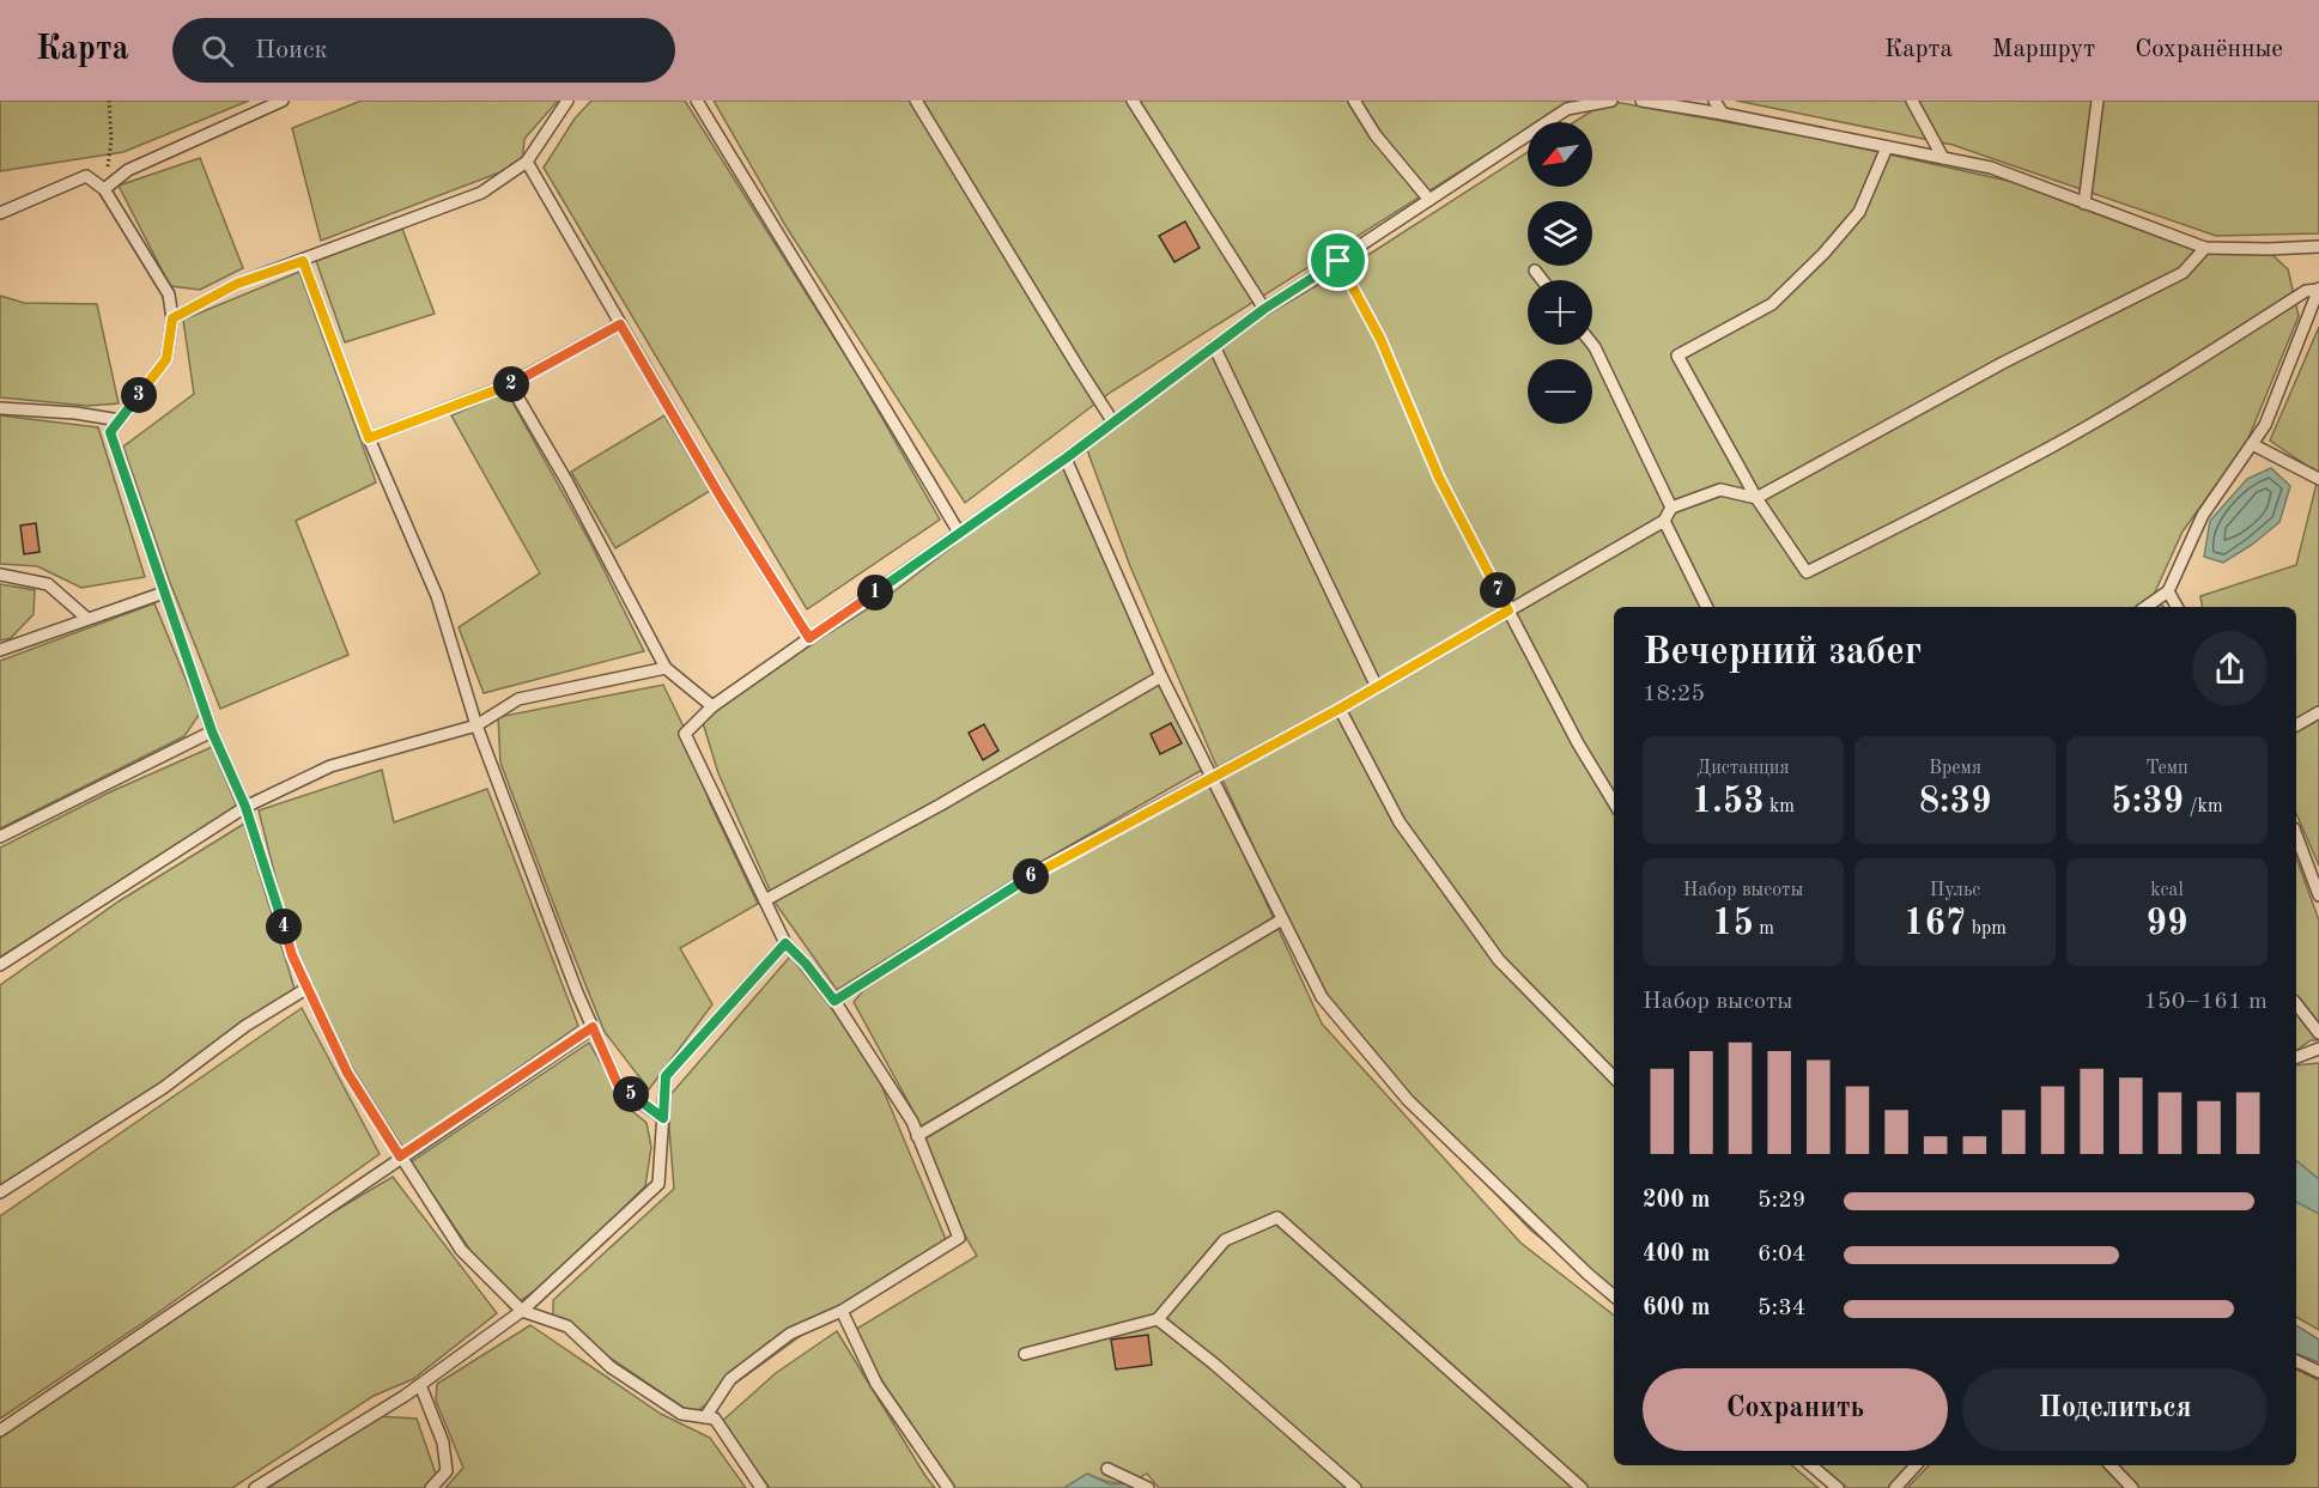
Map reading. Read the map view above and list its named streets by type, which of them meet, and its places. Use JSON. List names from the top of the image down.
{
  "north": "bottom left",
  "page": {
    "header": "Карта",
    "search": "Поиск",
    "nav": ["Карта", "Маршрут", "Сохранённые"],
    "map_buttons": ["+", "−"],
    "pins": [
      "2",
      "3",
      "7",
      "1",
      "6",
      "4",
      "5"
    ],
    "heading": ["Вечерний забег", "18:25"],
    "stats": [
      ["Дистанция", "1.53 km"],
      ["Время", "8:39"],
      ["Темп", "5:39 /km"],
      ["Набор высоты", "15 m"],
      ["Пульс", "167 bpm"],
      ["kcal", "99"]
    ],
    "chart": ["Набор высоты", "150–161 m"],
    "list": [
      {
        "name": "200 m",
        "note": "5:29"
      },
      {
        "name": "400 m",
        "note": "6:04"
      },
      {
        "name": "600 m",
        "note": "5:34"
      }
    ],
    "buttons": ["Сохранить", "Поделиться"]
  }
}
